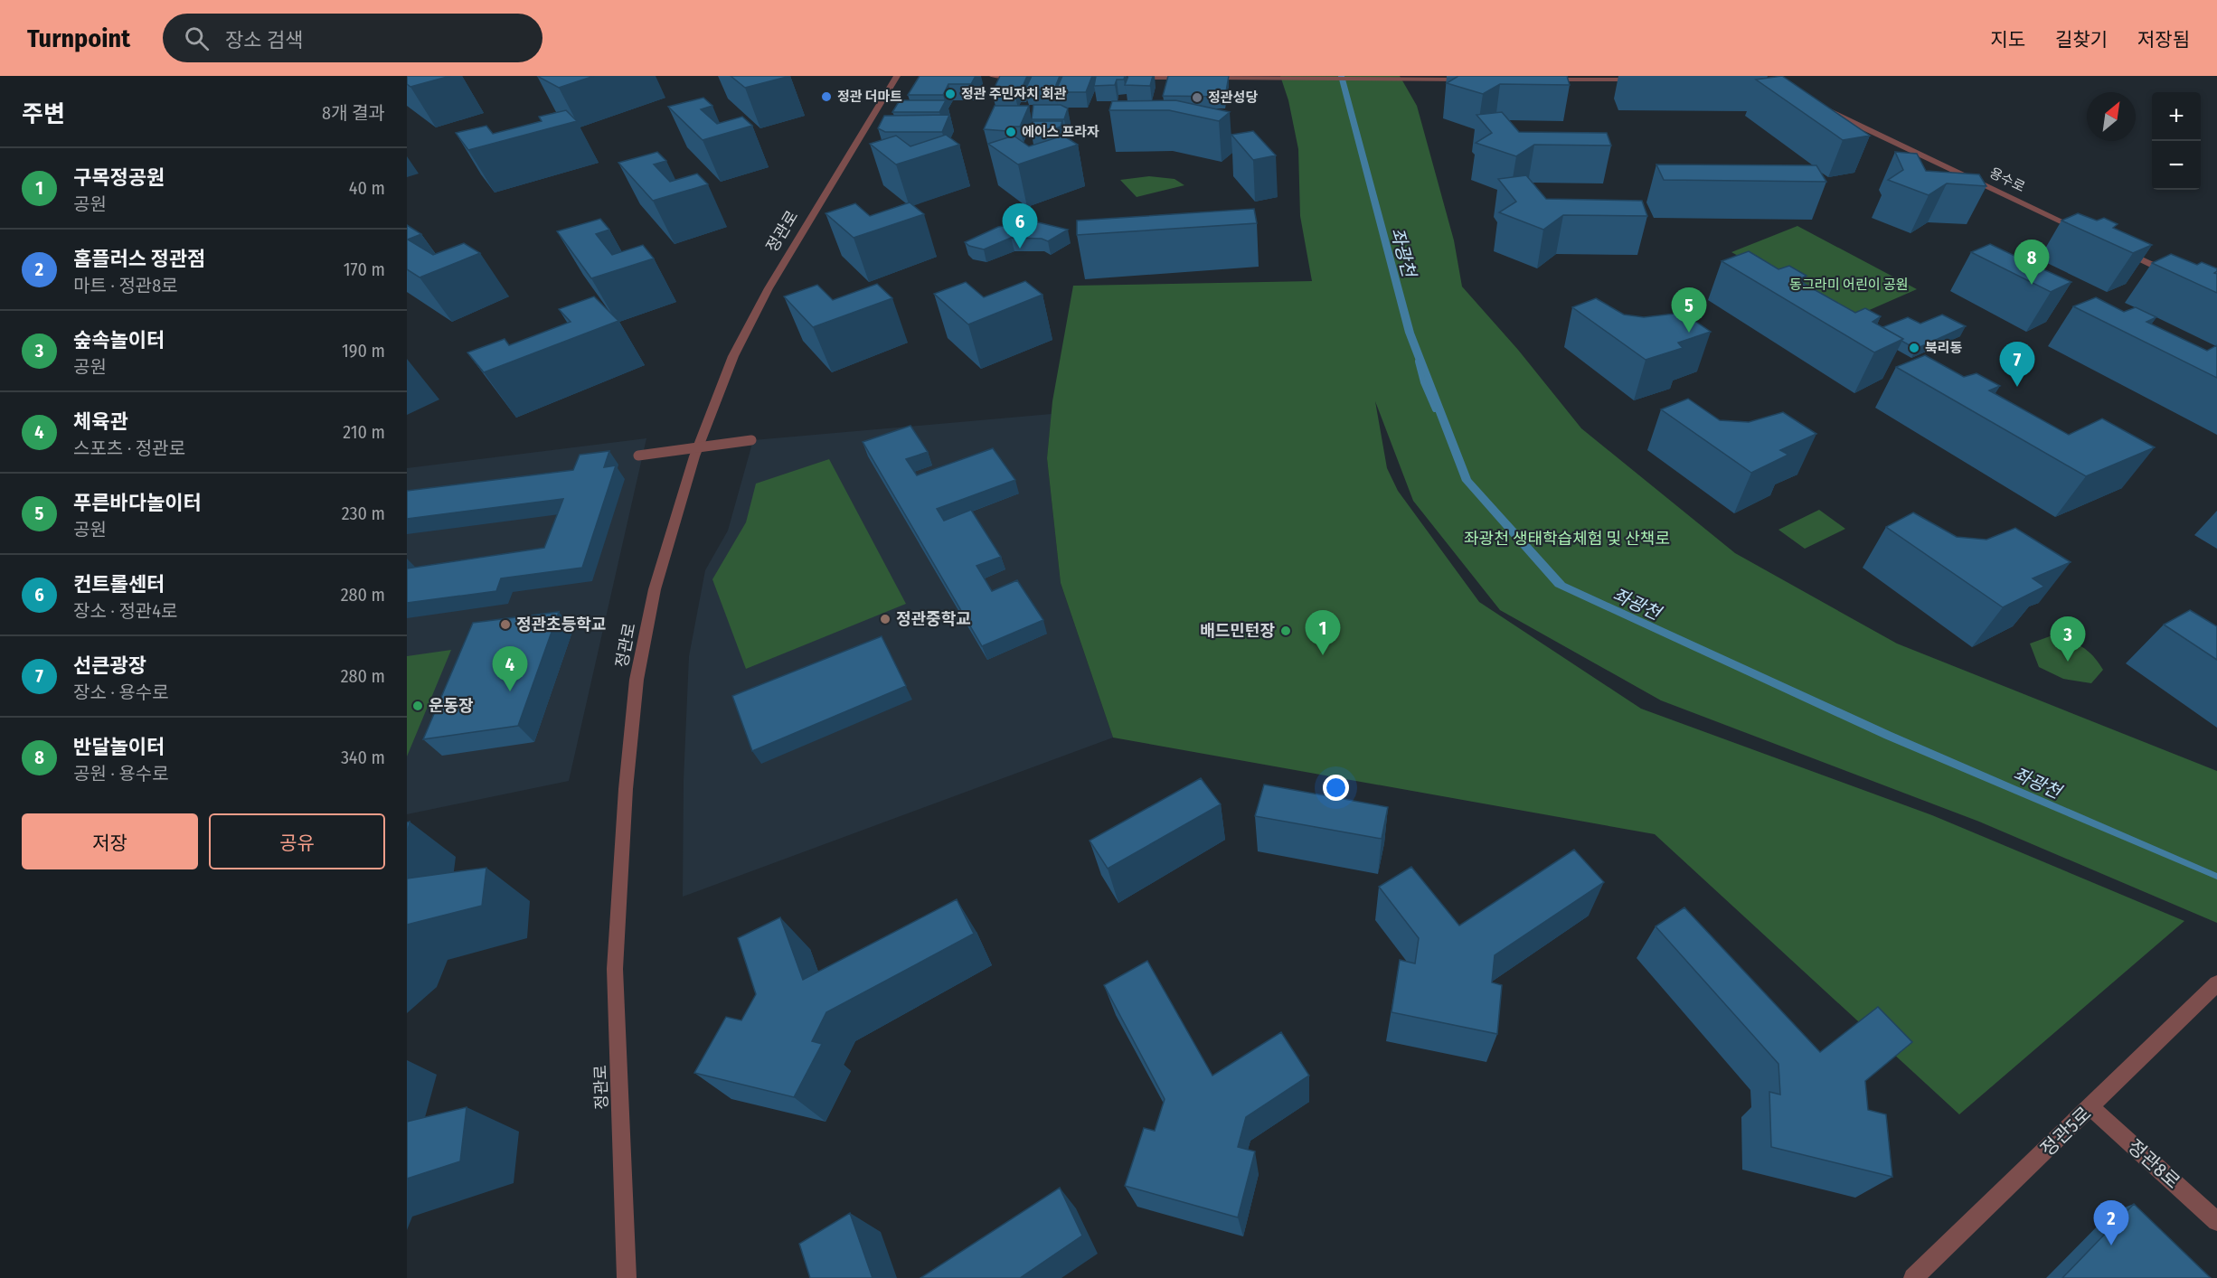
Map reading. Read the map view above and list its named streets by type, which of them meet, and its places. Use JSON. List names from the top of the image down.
{
  "streets": {
    "street": [
      "용수로",
      "정관로",
      "정관5로",
      "정관8로"
    ]
  },
  "crossings": [
    ["정관5로", "정관8로"]
  ],
  "water": ["좌광천"],
  "parks": ["동그라미 어린이 공원", "좌광천 생태학습체험 및 산책로"],
  "places": [
    "정관 주민자치 회관",
    "정관 더마트",
    "정관성당",
    "에이스 프라자",
    "북리동",
    "정관중학교",
    "정관초등학교",
    "배드민턴장",
    "운동장"
  ],
  "north": "top right",
  "page": {
    "header": "Turnpoint",
    "search": "장소 검색",
    "nav": ["지도", "길찾기", "저장됨"],
    "heading": ["주변", "8개 결과"],
    "map_buttons": ["+", "−"],
    "list": [
      {
        "mark": "1",
        "name": "구목정공원",
        "note": "공원",
        "value": "40 m"
      },
      {
        "mark": "2",
        "name": "홈플러스 정관점",
        "note": "마트 · 정관8로",
        "value": "170 m"
      },
      {
        "mark": "3",
        "name": "숲속놀이터",
        "note": "공원",
        "value": "190 m"
      },
      {
        "mark": "4",
        "name": "체육관",
        "note": "스포츠 · 정관로",
        "value": "210 m"
      },
      {
        "mark": "5",
        "name": "푸른바다놀이터",
        "note": "공원",
        "value": "230 m"
      },
      {
        "mark": "6",
        "name": "컨트롤센터",
        "note": "장소 · 정관4로",
        "value": "280 m"
      },
      {
        "mark": "7",
        "name": "선큰광장",
        "note": "장소 · 용수로",
        "value": "280 m"
      },
      {
        "mark": "8",
        "name": "반달놀이터",
        "note": "공원 · 용수로",
        "value": "340 m"
      }
    ],
    "pins": [
      "6",
      "8",
      "5",
      "7",
      "1",
      "3",
      "4",
      "2"
    ],
    "buttons": ["저장", "공유"]
  }
}
